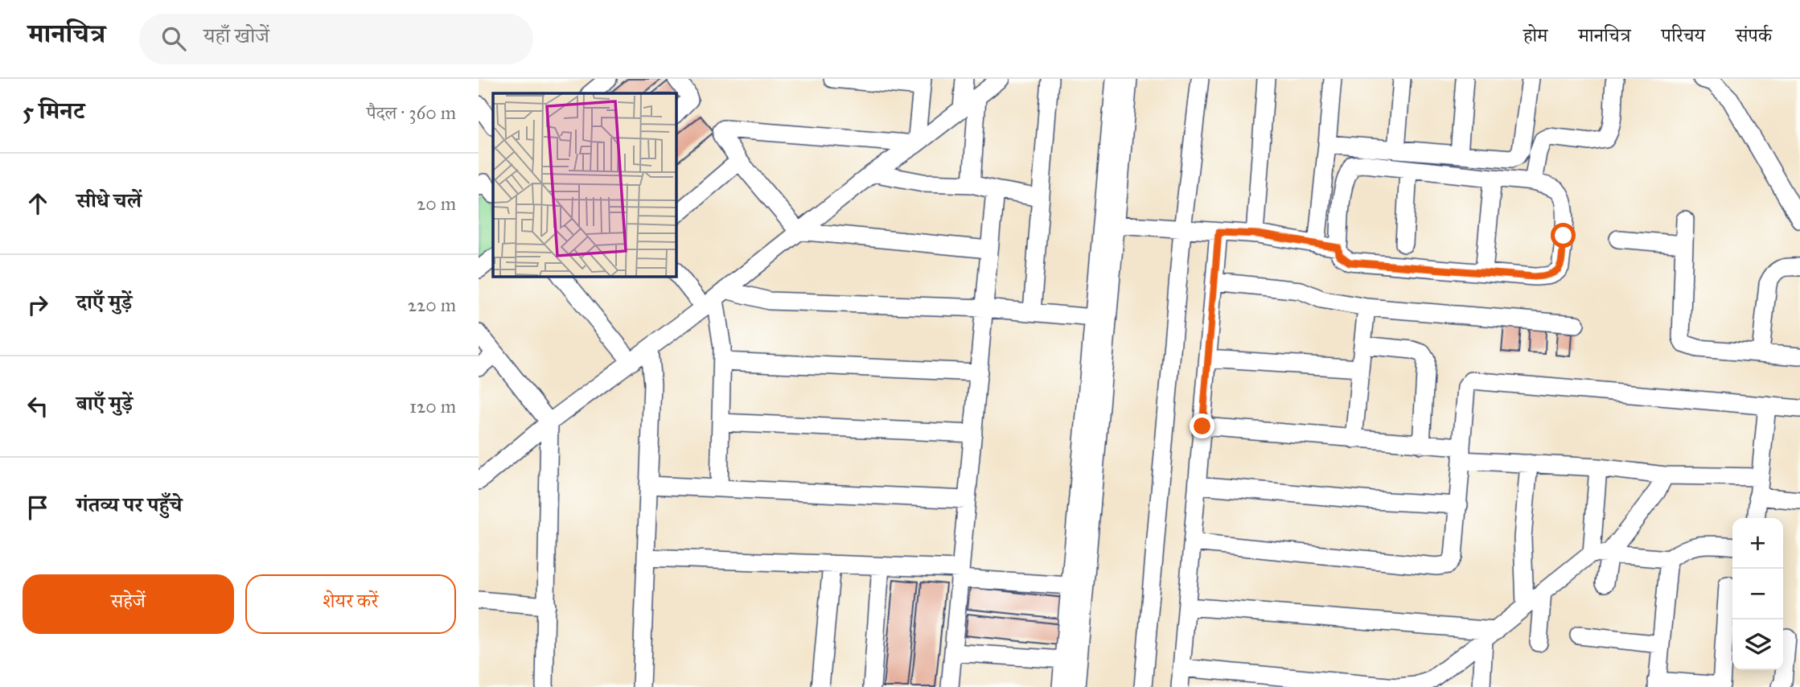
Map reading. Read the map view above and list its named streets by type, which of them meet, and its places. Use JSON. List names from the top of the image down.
{
  "page": {
    "header": "मानचित्र",
    "search": "यहाँ खोजें",
    "nav": [
      "होम",
      "मानचित्र",
      "परिचय",
      "संपर्क"
    ],
    "heading": ["5 मिनट", "पैदल · 360 m"],
    "list": [
      ["सीधे चलें", "20 m"],
      ["दाएँ मुड़ें", "220 m"],
      ["बाएँ मुड़ें", "120 m"],
      "गंतव्य पर पहुँचे"
    ],
    "map_buttons": ["+", "−"],
    "buttons": ["सहेजें", "शेयर करें"]
  }
}
